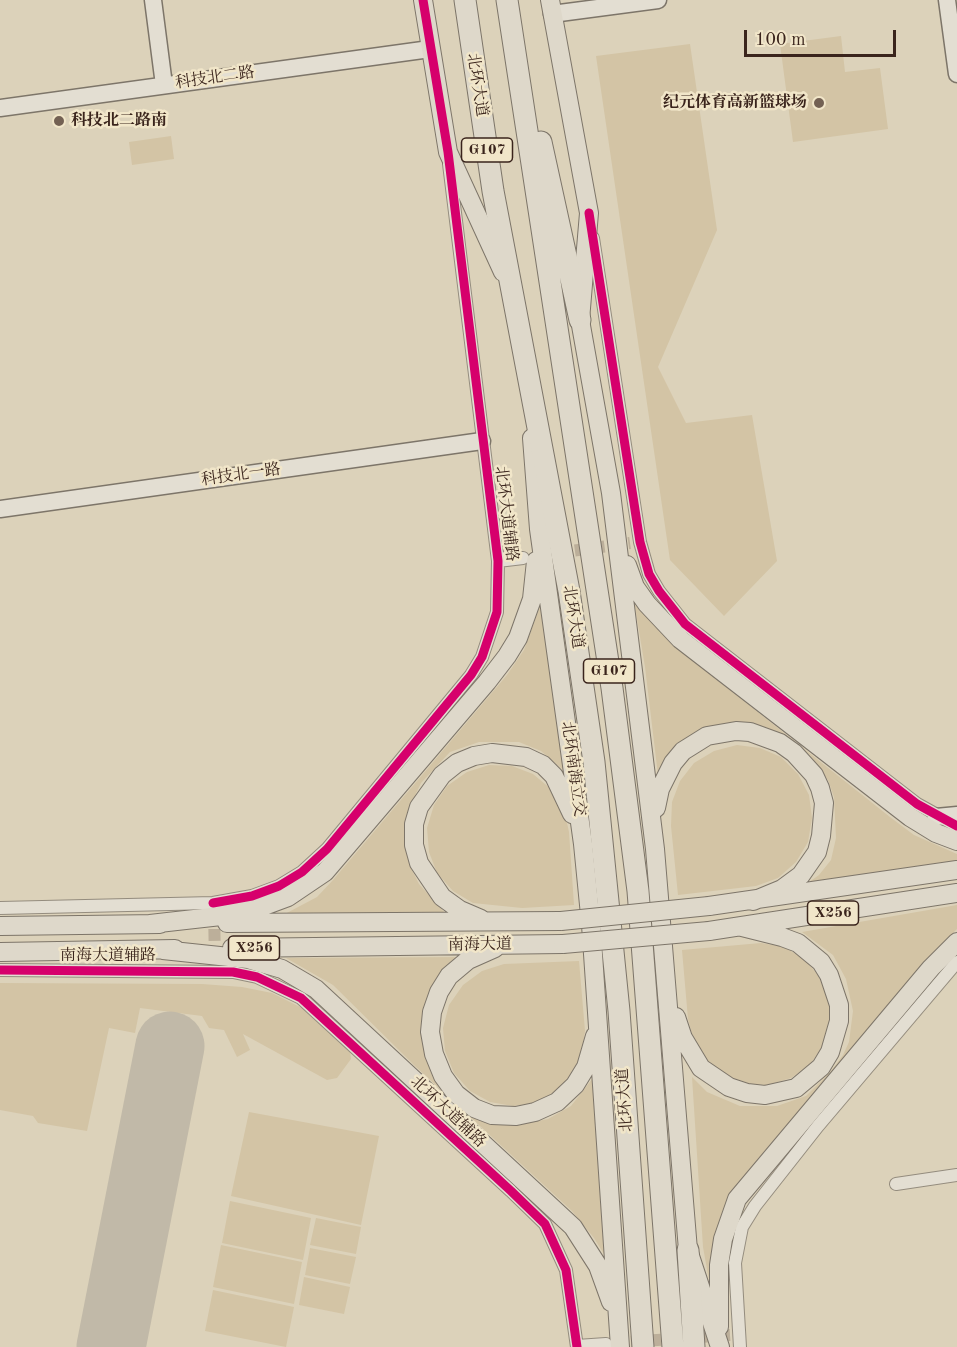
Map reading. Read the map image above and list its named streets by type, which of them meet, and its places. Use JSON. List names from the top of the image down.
{
  "streets": {
    "highway": ["北环大道", "G107"],
    "main road": [
      "北环大道辅路",
      "北环南海立交",
      "X256",
      "南海大道"
    ],
    "street": ["科技北二路", "科技北一路", "南海大道辅路"]
  },
  "crossings": [
    ["科技北二路", "北环大道辅路"],
    ["北环大道", "北环大道辅路"],
    ["科技北一路", "北环大道辅路"],
    ["北环大道辅路", "北环南海立交"],
    ["北环大道辅路", "南海大道辅路"]
  ],
  "places": ["纪元体育高新篮球场", "科技北二路南"],
  "scale_bar": "100 m"
}
